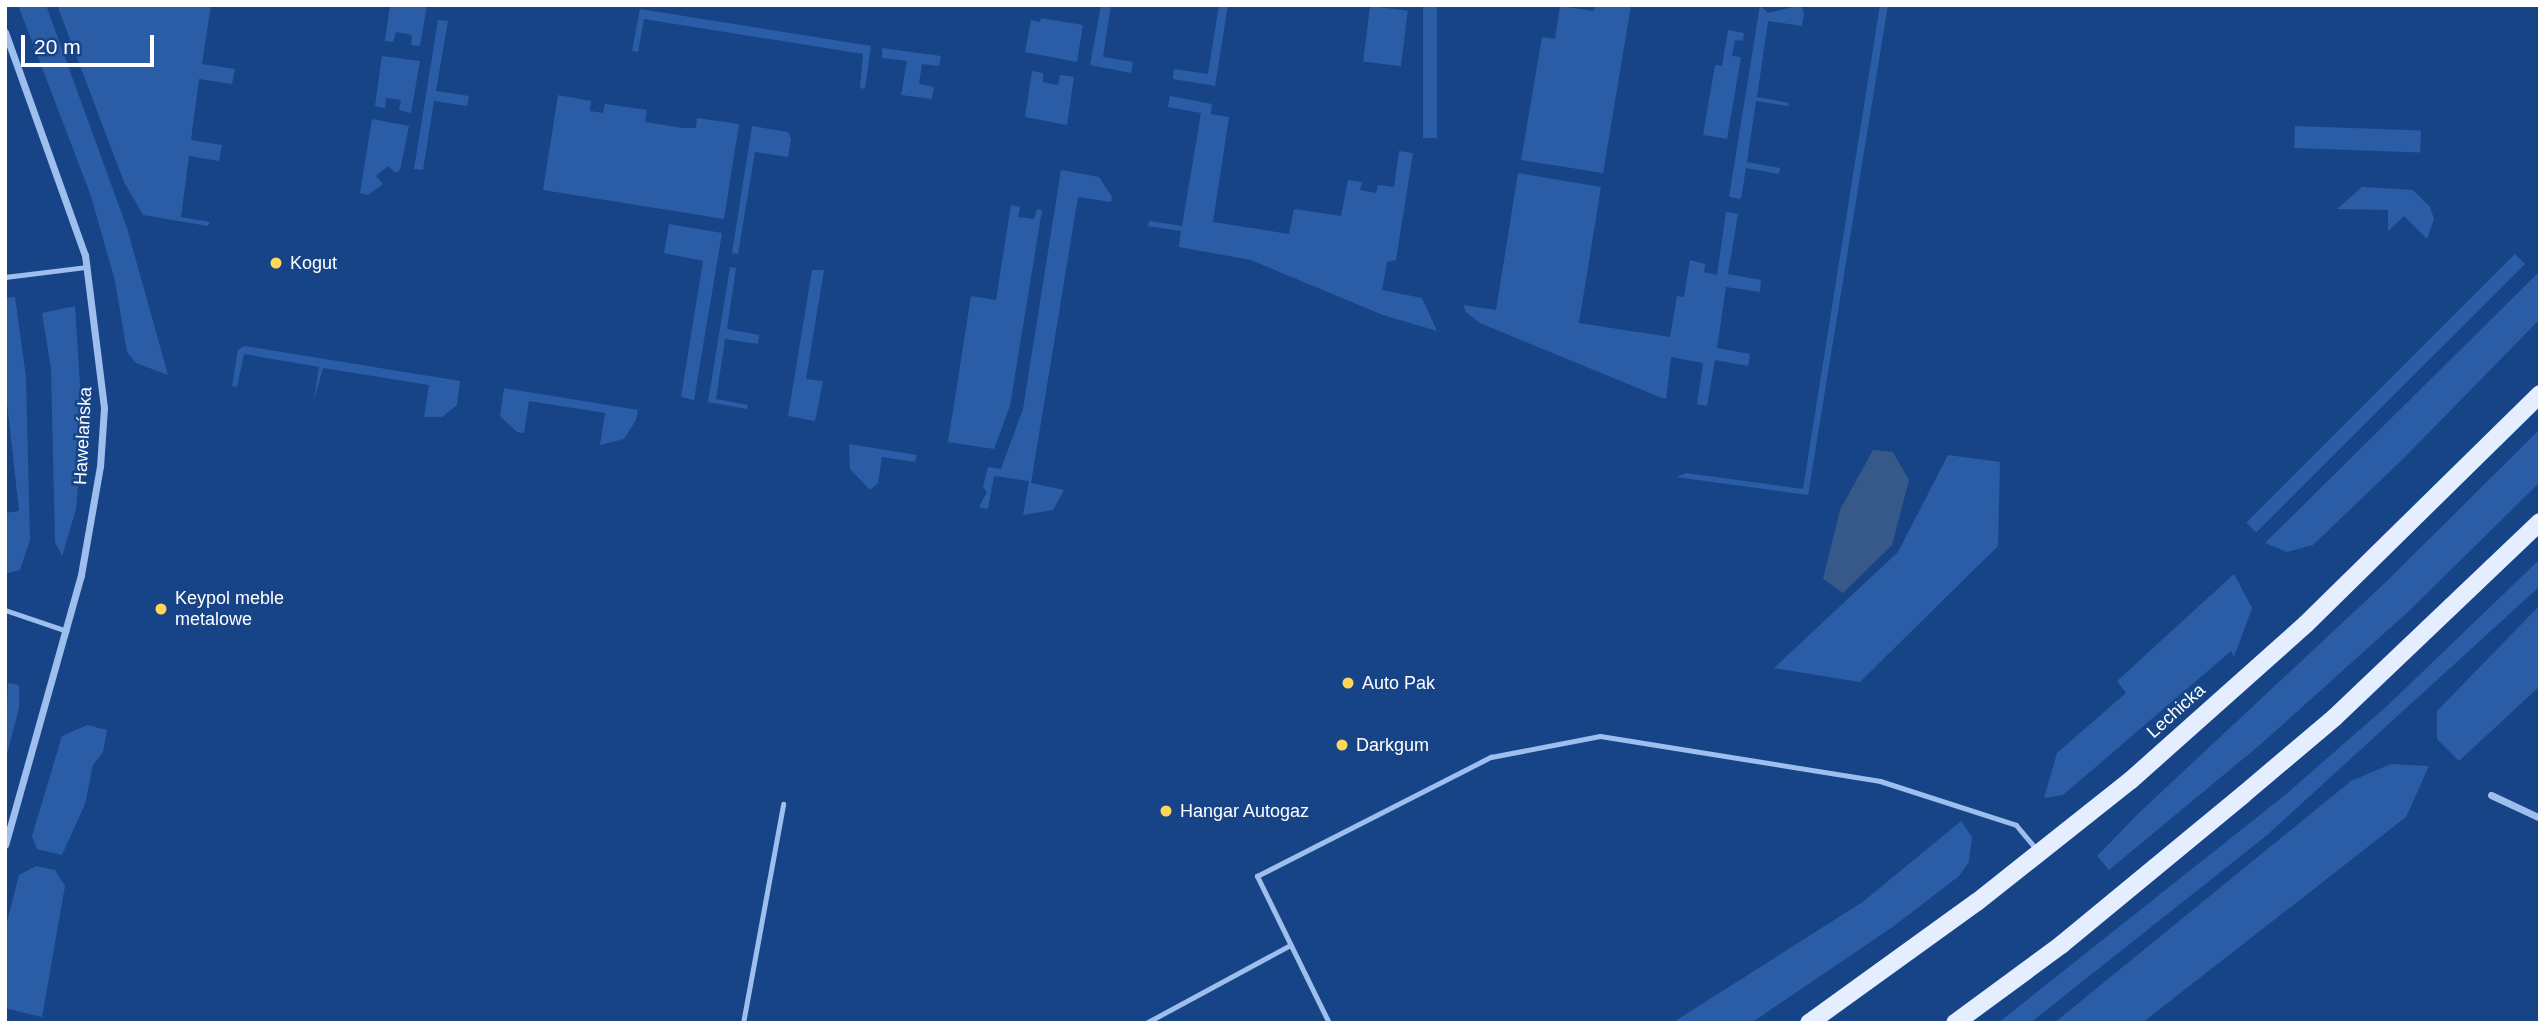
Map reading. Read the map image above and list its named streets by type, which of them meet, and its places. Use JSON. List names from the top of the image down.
{
  "streets": {
    "main road": ["Lechicka"],
    "street": ["Hawelańska"]
  },
  "places": [
    "Kogut",
    "Keypol meble metalowe",
    "Auto Pak",
    "Darkgum",
    "Hangar Autogaz"
  ],
  "scale_bar": "20 m"
}
